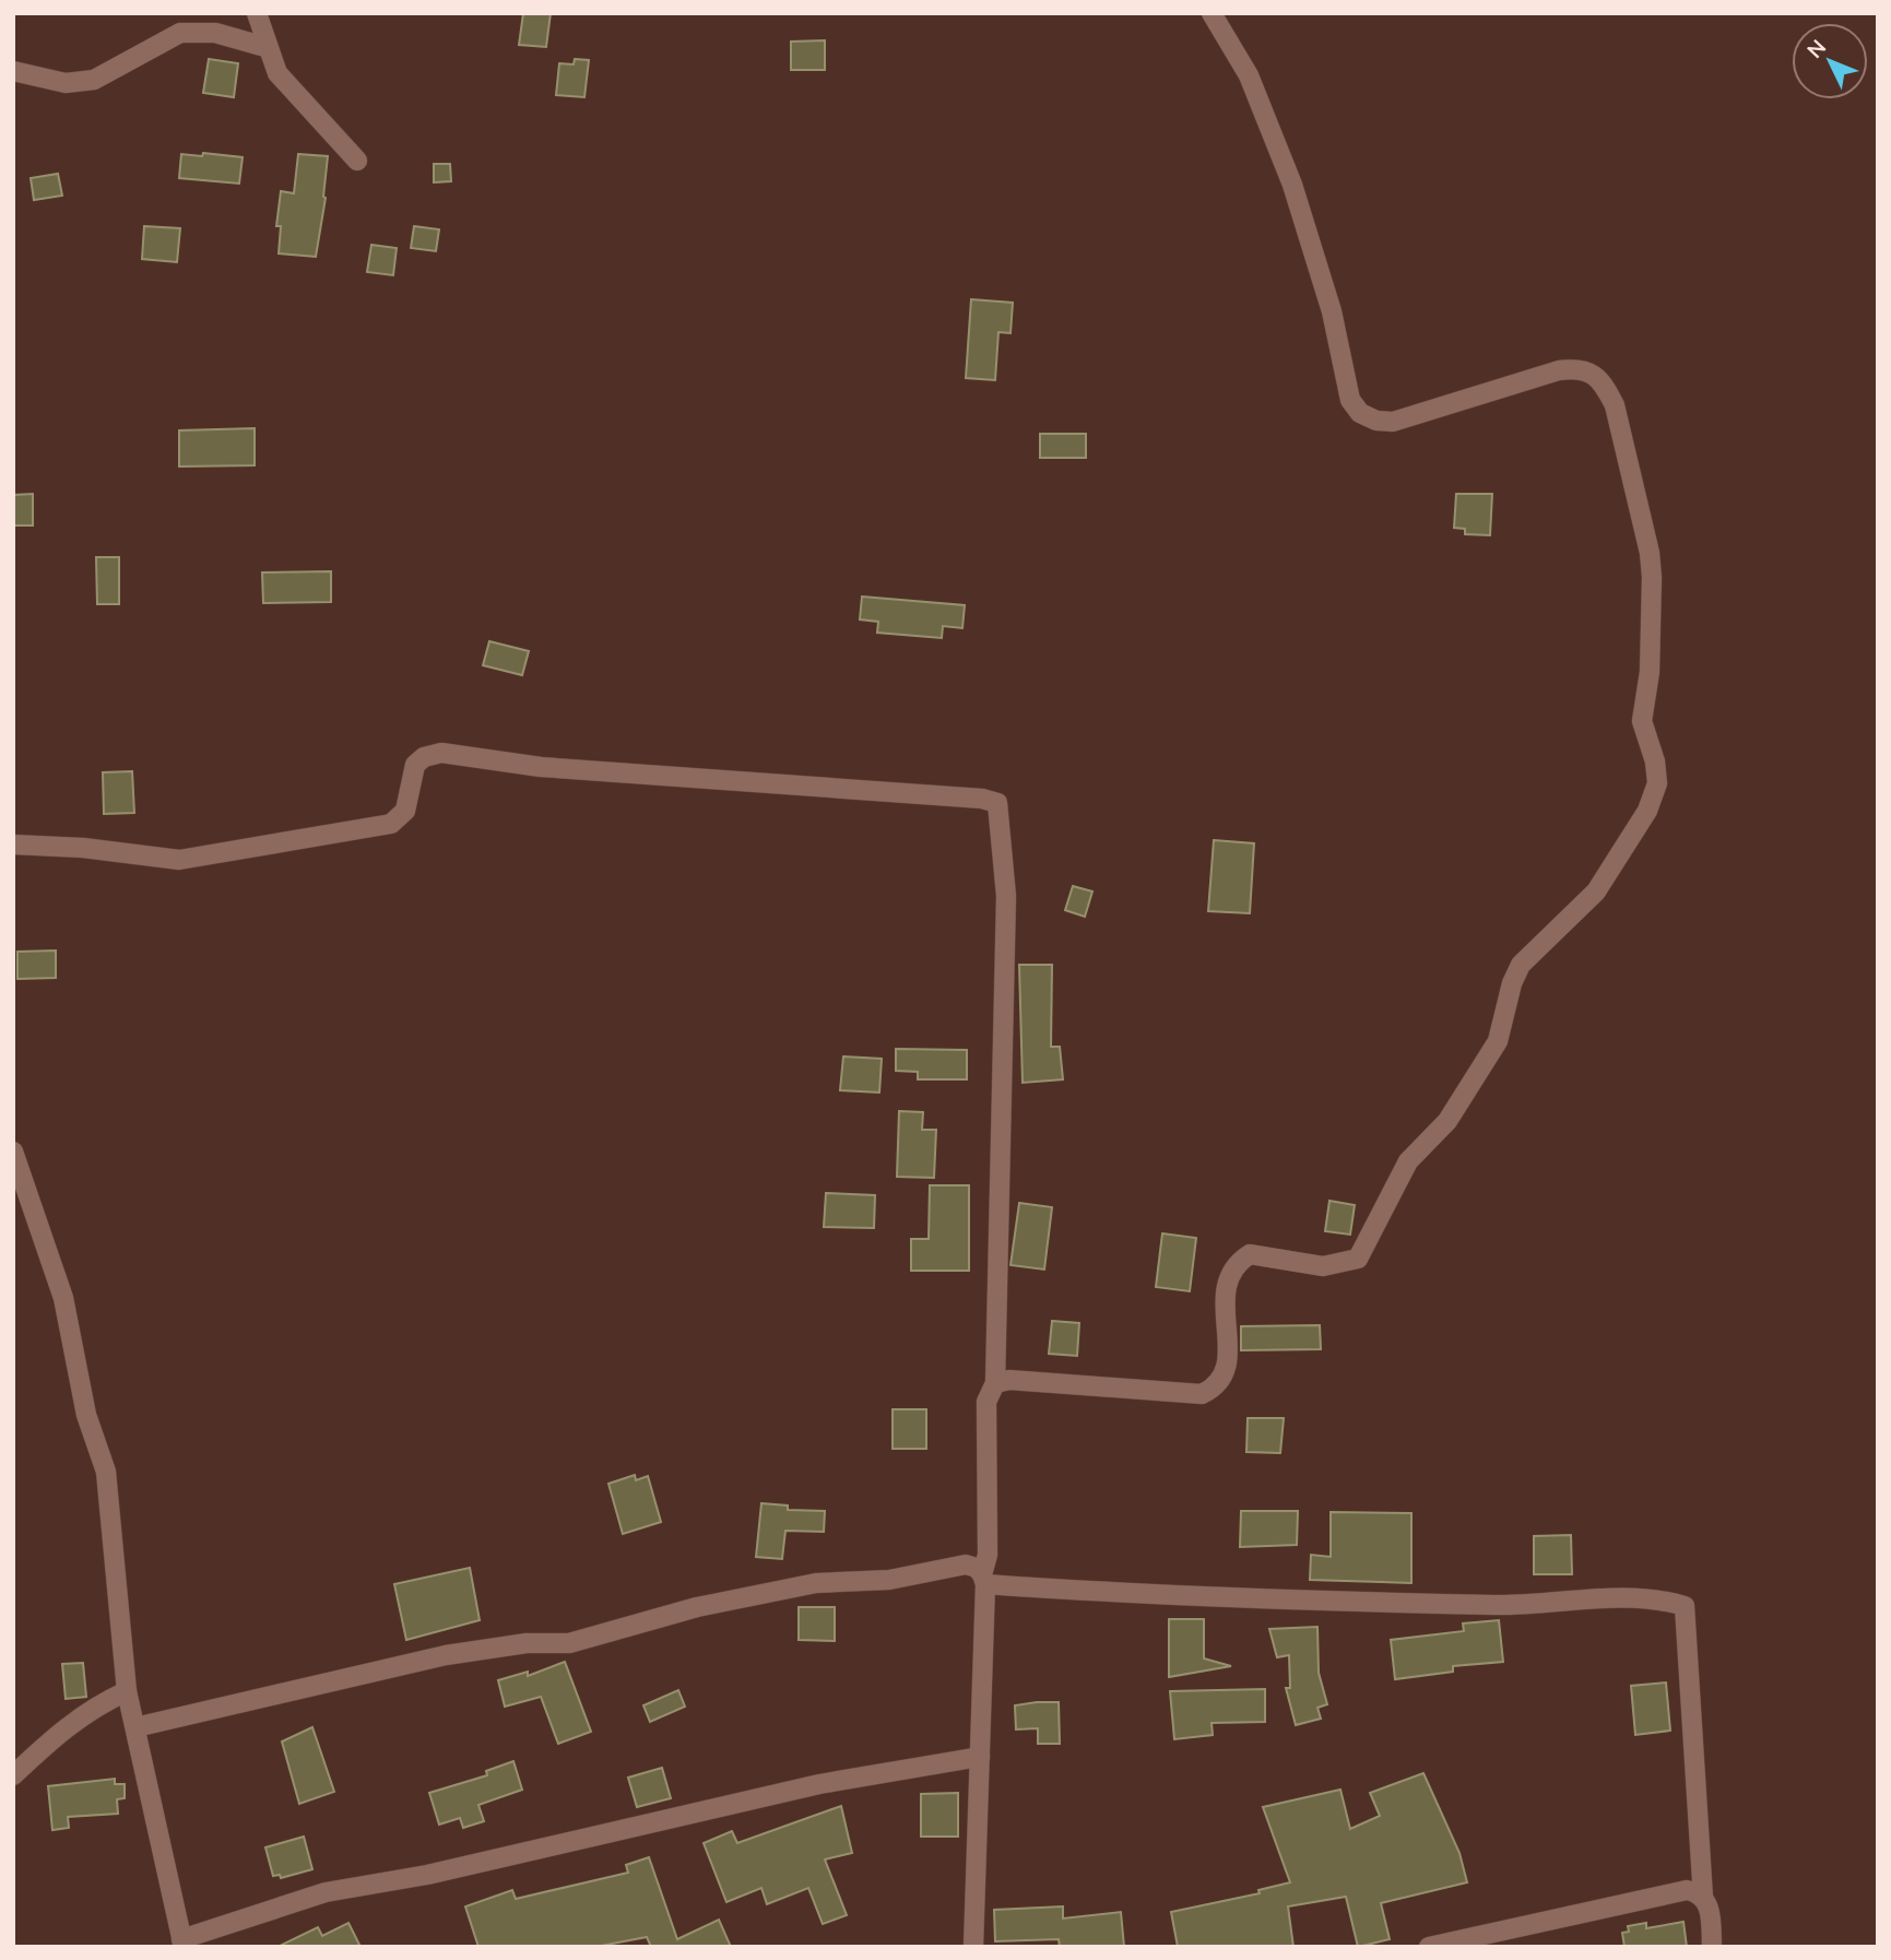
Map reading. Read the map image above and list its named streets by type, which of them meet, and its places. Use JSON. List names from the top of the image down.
{
  "north": "top left"
}
